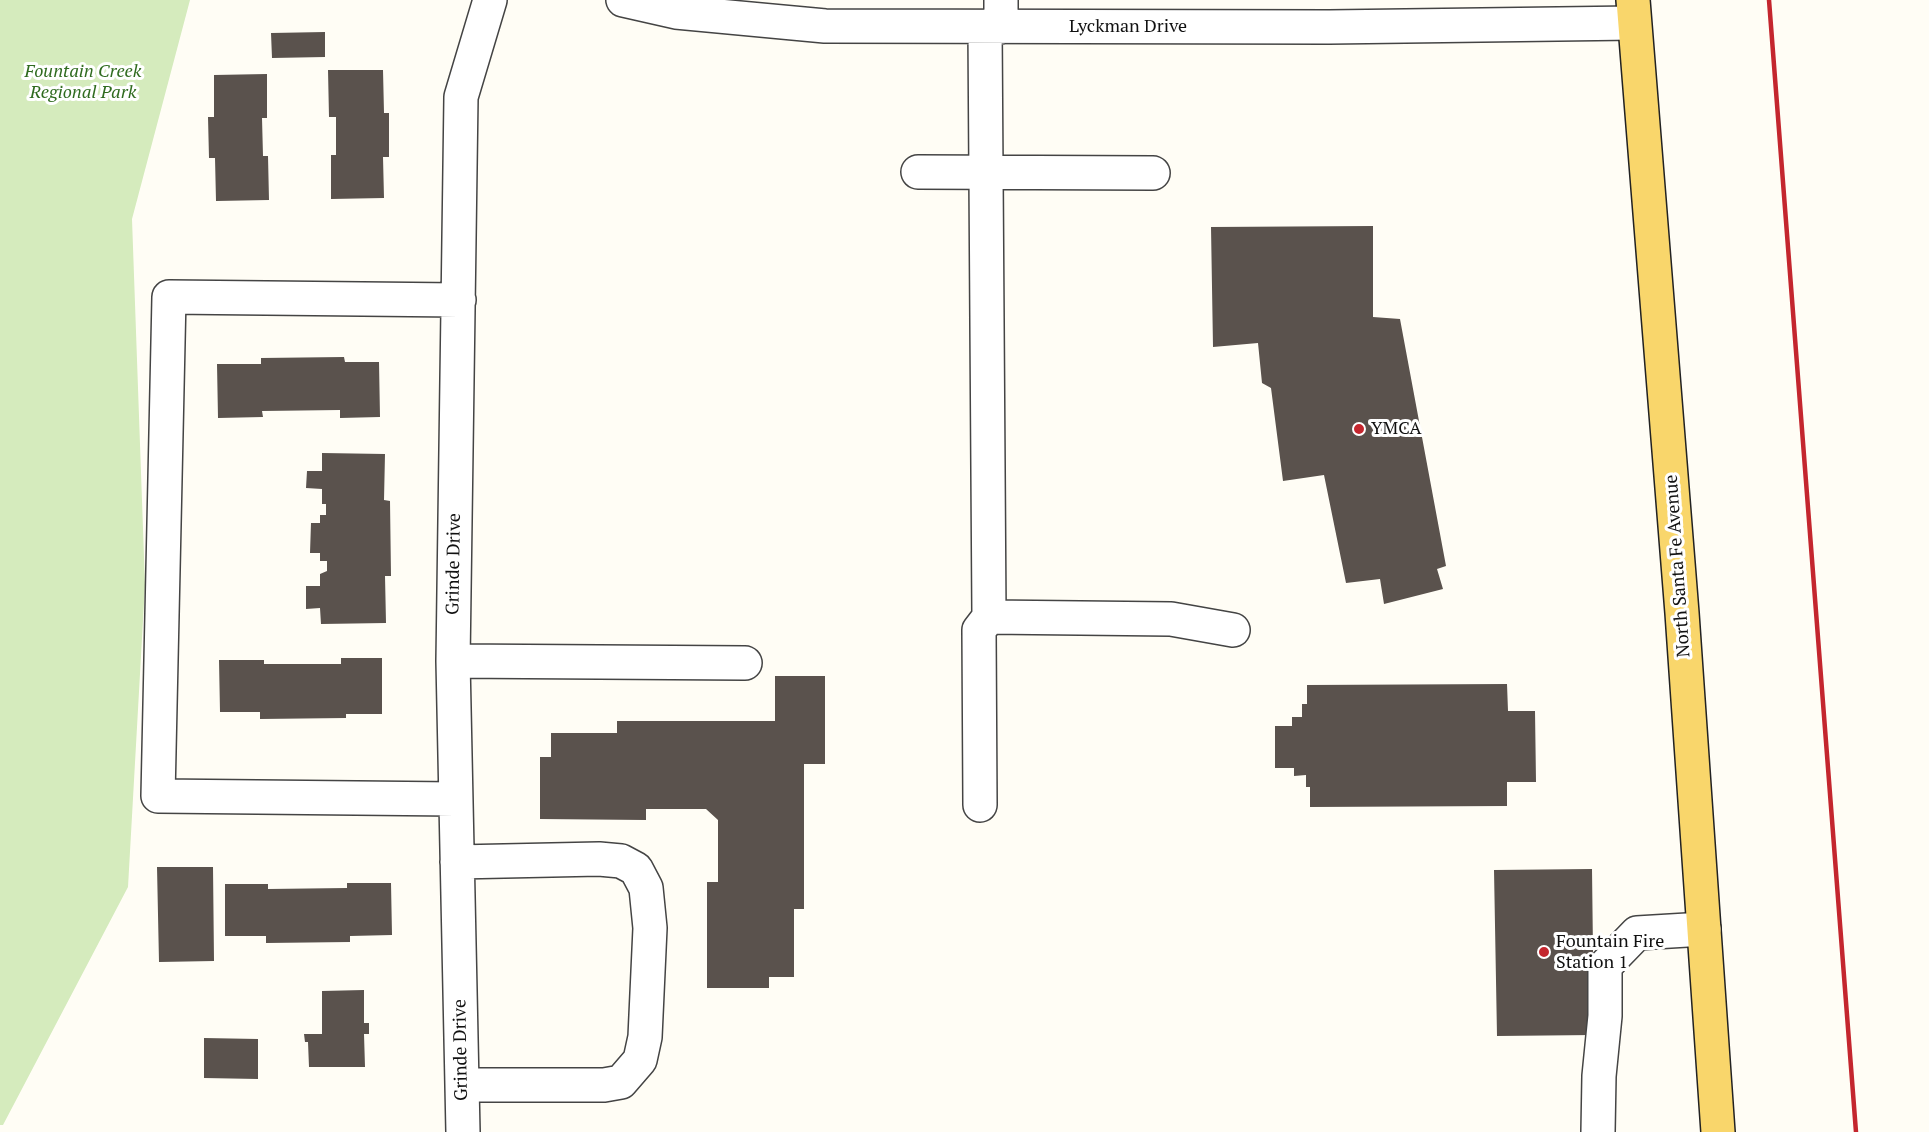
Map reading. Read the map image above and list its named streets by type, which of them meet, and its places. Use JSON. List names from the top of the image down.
{
  "streets": {
    "main road": ["North Santa Fe Avenue"],
    "street": ["Lyckman Drive", "Grinde Drive"]
  },
  "crossings": [
    ["Lyckman Drive", "North Santa Fe Avenue"]
  ],
  "parks": ["Fountain Creek Regional Park"],
  "places": ["YMCA", "Fountain Fire Station 1"]
}
